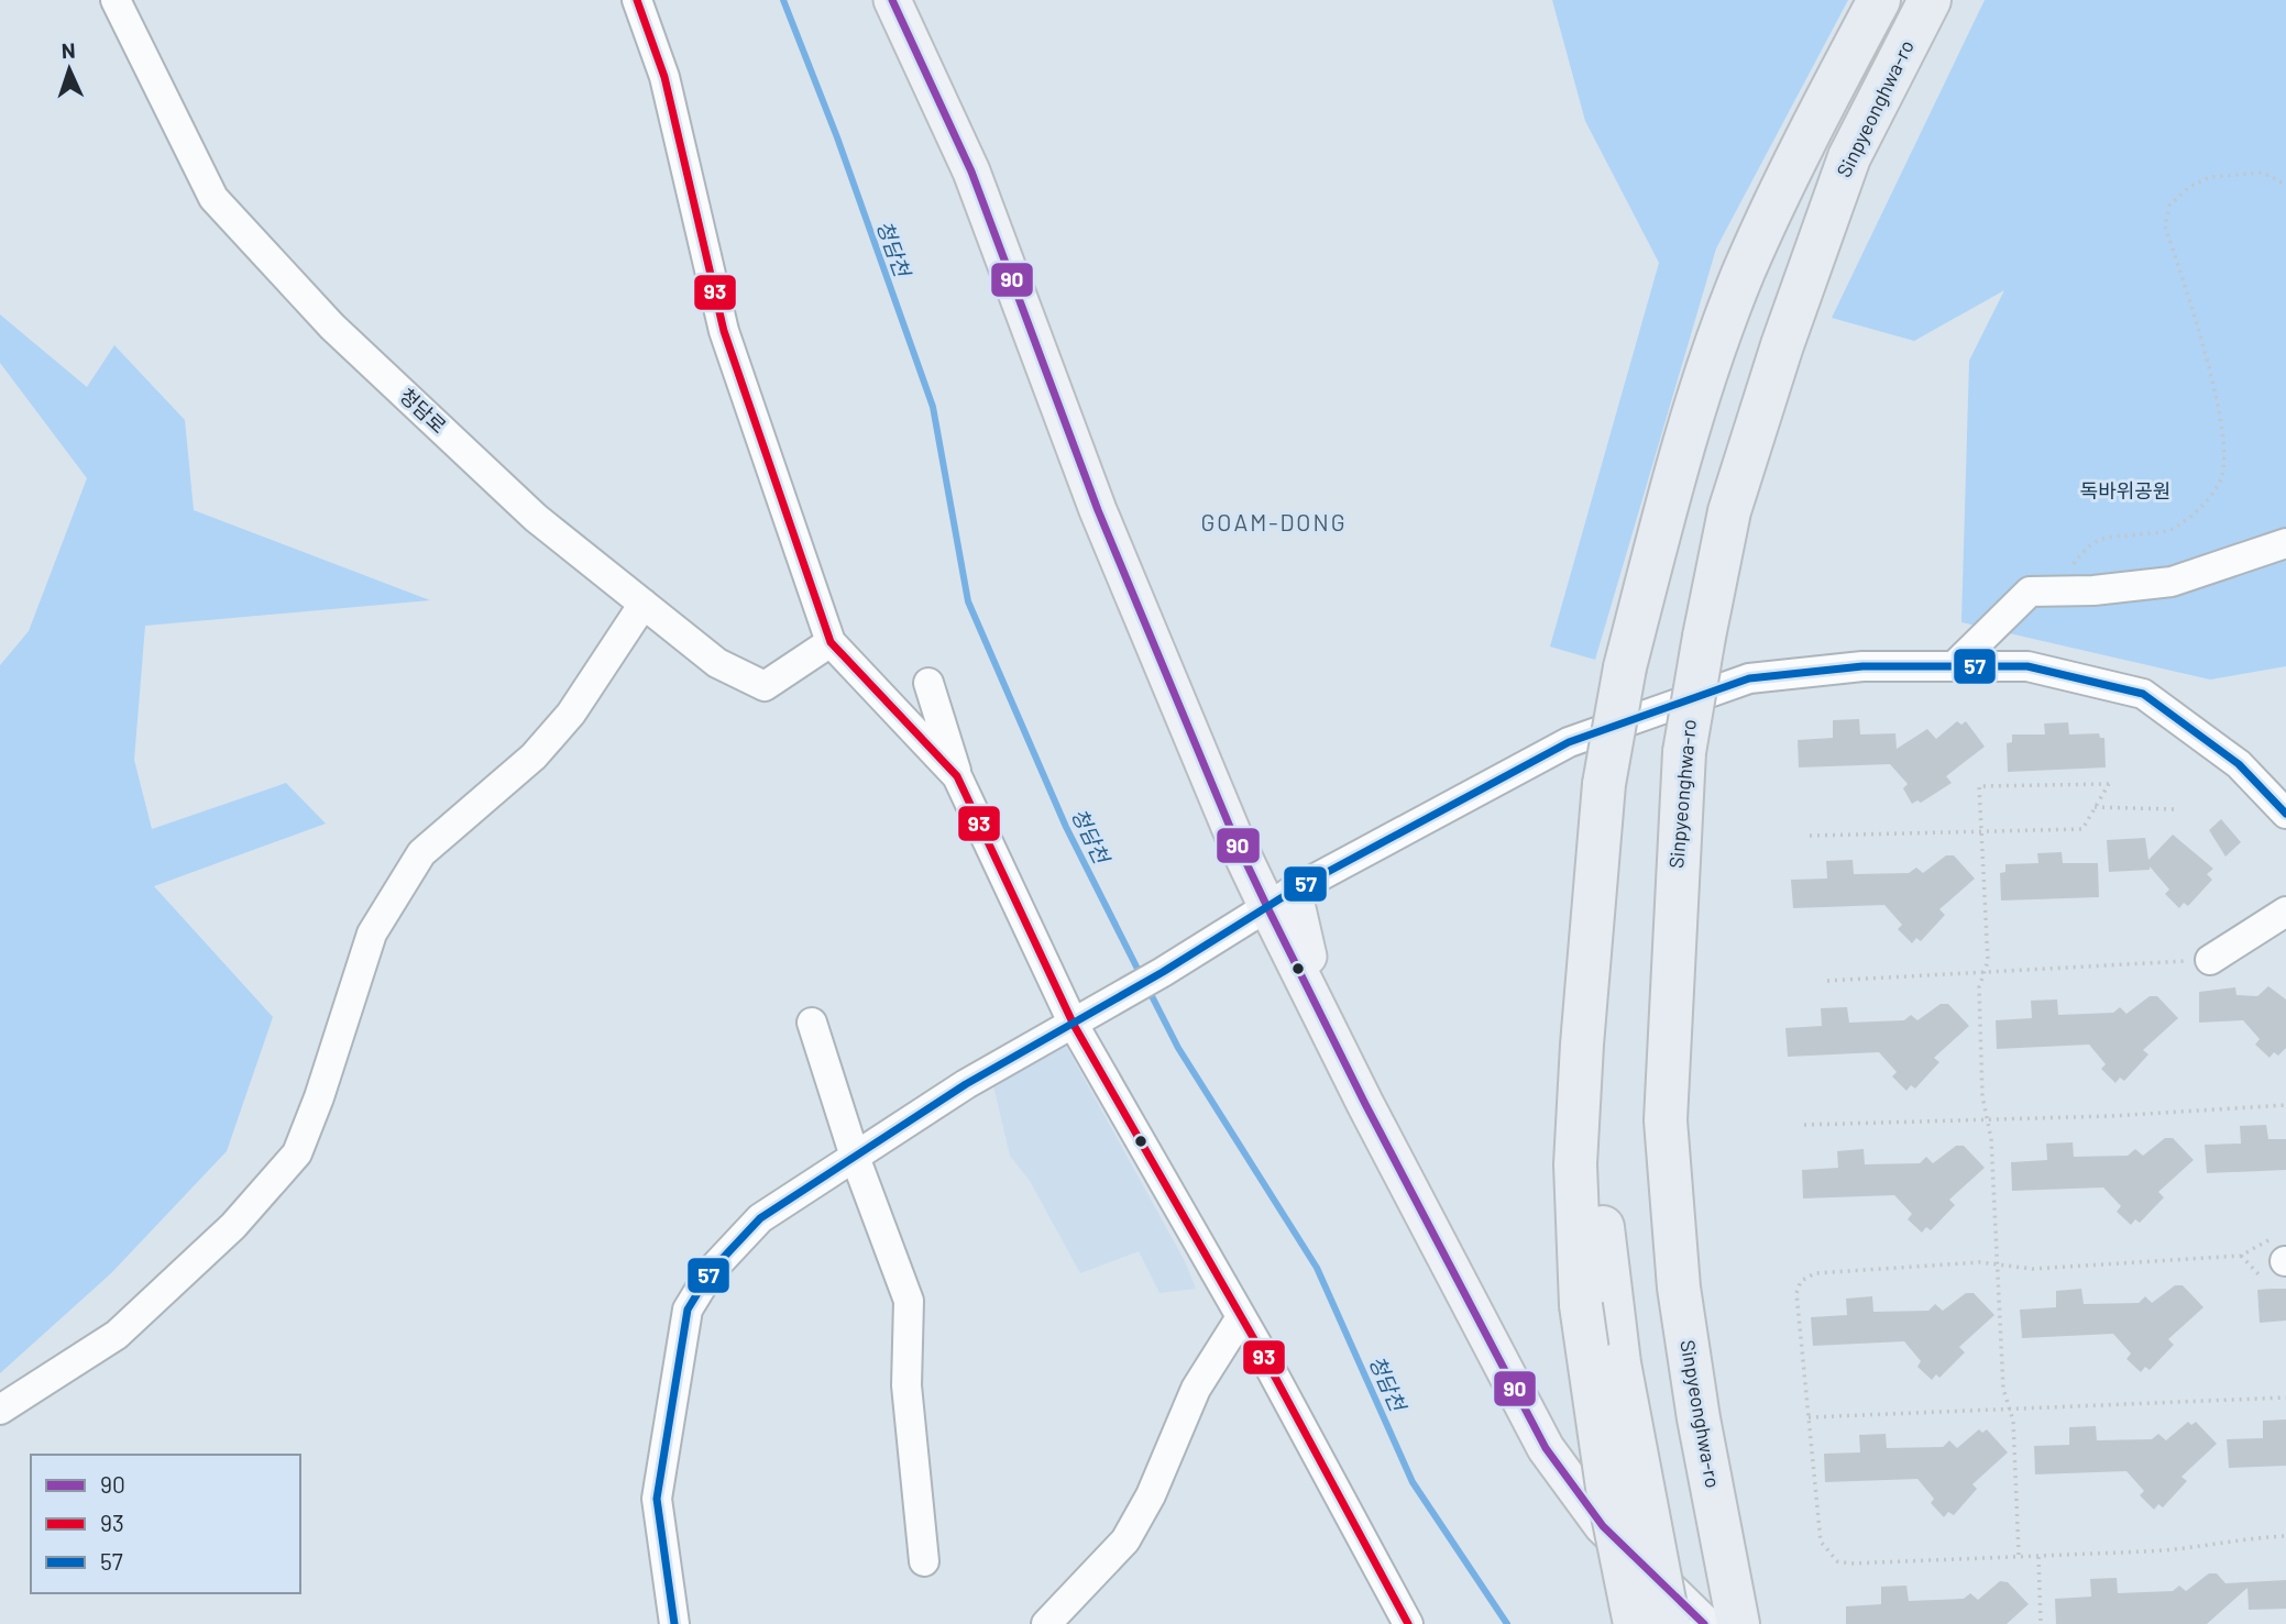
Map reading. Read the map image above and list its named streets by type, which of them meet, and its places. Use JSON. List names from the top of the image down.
{
  "streets": {
    "highway": ["Sinpyeonghwa-ro"],
    "street": ["청담로"]
  },
  "districts": ["GOAM-DONG"],
  "water": ["청담천"],
  "parks": ["독바위공원"],
  "lines": ["transit line 90", "transit line 93", "transit line 57"],
  "legend": ["90", "93", "57"],
  "north": "top"
}
